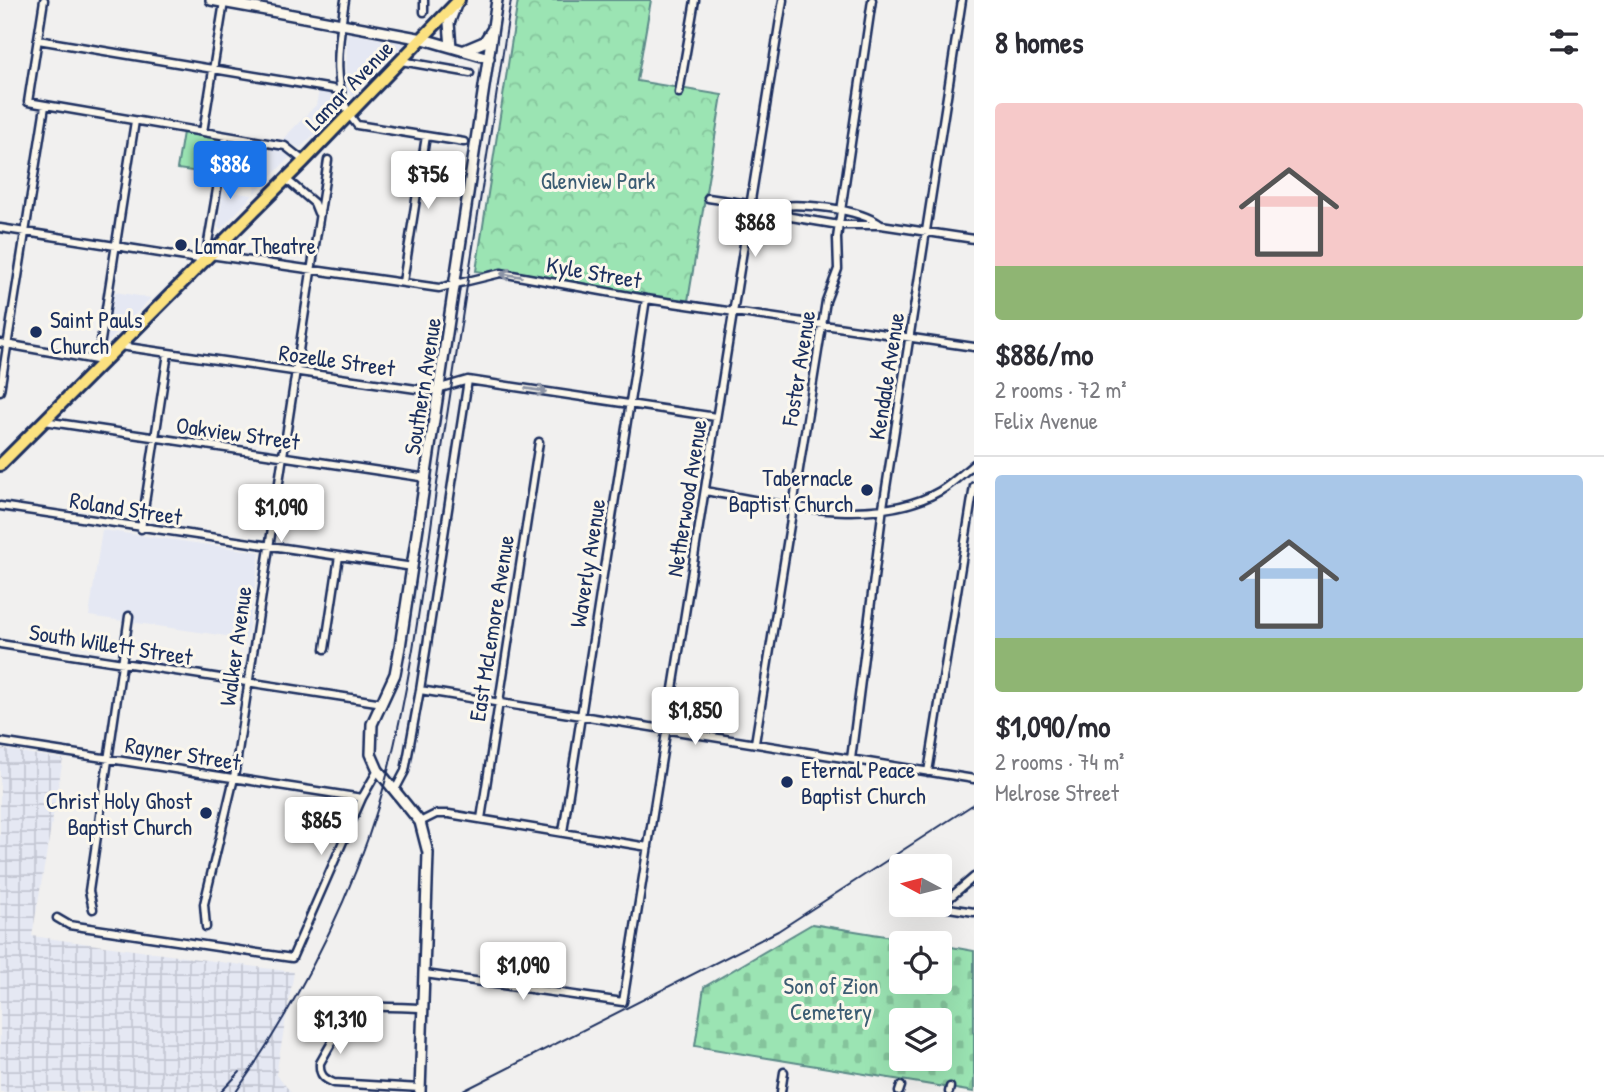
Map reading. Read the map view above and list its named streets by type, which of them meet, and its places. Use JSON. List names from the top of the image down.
{
  "streets": {
    "main road": ["Lamar Avenue", "Southern Avenue"],
    "street": [
      "Kyle Street",
      "Rozelle Street",
      "Foster Avenue",
      "Kendale Avenue",
      "Oakview Street",
      "Netherwood Avenue",
      "Roland Street",
      "Waverly Avenue",
      "East McLemore Avenue",
      "South Willett Street",
      "Walker Avenue",
      "Rayner Street"
    ]
  },
  "crossings": [
    ["Lamar Avenue", "Kyle Street"],
    ["Lamar Avenue", "Rozelle Street"],
    ["Lamar Avenue", "Oakview Street"],
    ["Kyle Street", "Foster Avenue"],
    ["Kyle Street", "Kendale Avenue"],
    ["Kyle Street", "Southern Avenue"],
    ["Kyle Street", "Netherwood Avenue"],
    ["Kyle Street", "Waverly Avenue"],
    ["Kyle Street", "Walker Avenue"],
    ["Rozelle Street", "Southern Avenue"],
    ["Rozelle Street", "Netherwood Avenue"],
    ["Rozelle Street", "Waverly Avenue"],
    ["Rozelle Street", "Walker Avenue"],
    ["Southern Avenue", "Oakview Street"],
    ["Southern Avenue", "Roland Street"],
    ["Southern Avenue", "South Willett Street"],
    ["Oakview Street", "Walker Avenue"],
    ["Roland Street", "Walker Avenue"],
    ["South Willett Street", "Walker Avenue"],
    ["Walker Avenue", "Rayner Street"]
  ],
  "parks": ["Glenview Park", "Son of Zion Cemetery"],
  "places": [
    "Lamar Theatre",
    "Saint Pauls Church",
    "Tabernacle Baptist Church",
    "Eternal Peace Baptist Church",
    "Christ Holy Ghost Baptist Church"
  ],
  "north": "left",
  "page": {
    "heading": "8 homes",
    "list": [
      {
        "name": "$886/mo",
        "note": "2 rooms · 72 m² · Felix Avenue"
      },
      {
        "name": "$1,090/mo",
        "note": "2 rooms · 74 m² · Melrose Street"
      }
    ],
    "price": [
      "$886",
      "$756",
      "$868",
      "$1,090",
      "$1,850",
      "$865",
      "$1,090",
      "$1,310"
    ]
  }
}
